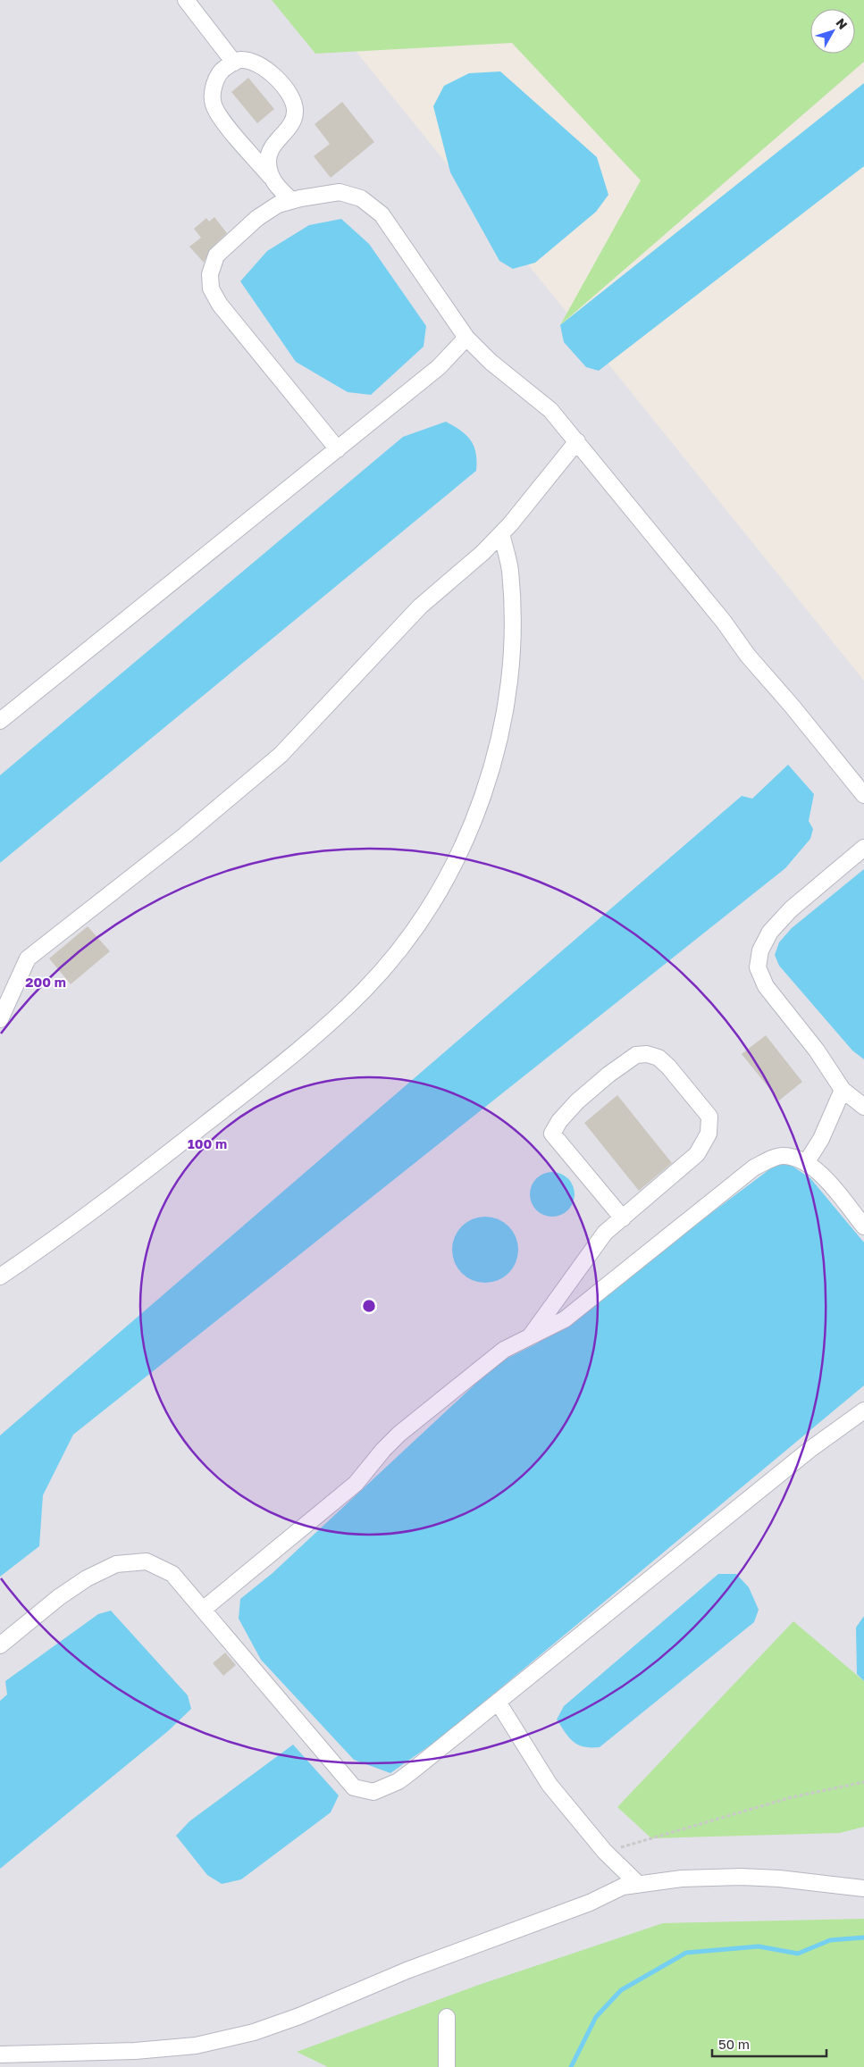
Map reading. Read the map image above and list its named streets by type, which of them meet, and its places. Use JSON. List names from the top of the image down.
{
  "scale_bar": "50 m",
  "north": "top right",
  "rings": ["200 m", "100 m"]
}
